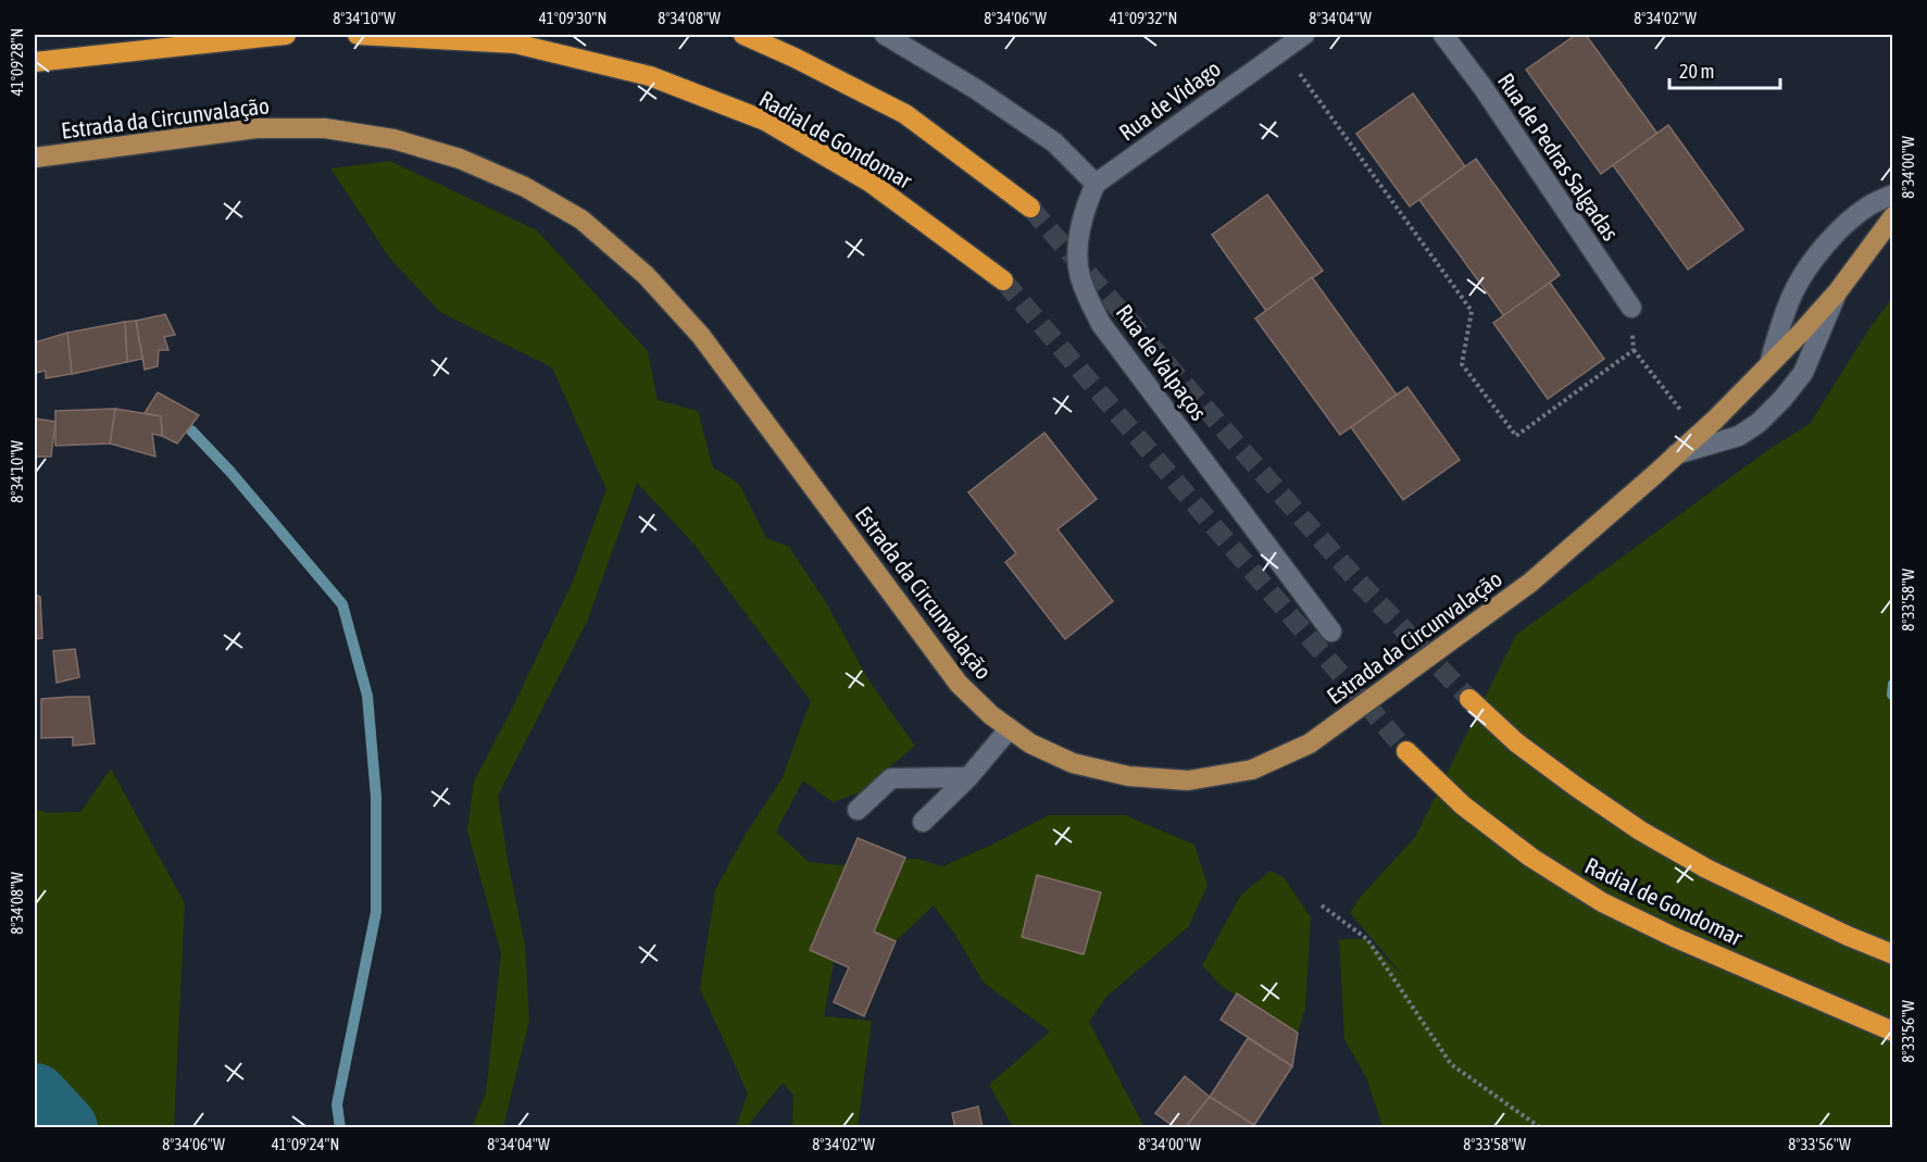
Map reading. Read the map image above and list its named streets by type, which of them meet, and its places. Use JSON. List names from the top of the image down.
{
  "streets": {
    "highway": ["Radial de Gondomar"],
    "main road": ["Estrada da Circunvalação"],
    "street": ["Rua de Vidago", "Rua de Pedras Salgadas", "Rua de Valpaços"]
  },
  "crossings": [
    ["Rua de Vidago", "Rua de Valpaços"]
  ],
  "scale_bar": "20 m",
  "coordinates": [
    "8°34'10\"W",
    "41°09'30\"N",
    "8°34'08\"W",
    "8°34'06\"W",
    "41°09'32\"N",
    "8°34'04\"W",
    "8°34'02\"W",
    "41°09'28\"N",
    "8°34'00\"W",
    "8°33'58\"W",
    "8°33'56\"W",
    "41°09'24\"N"
  ]
}
